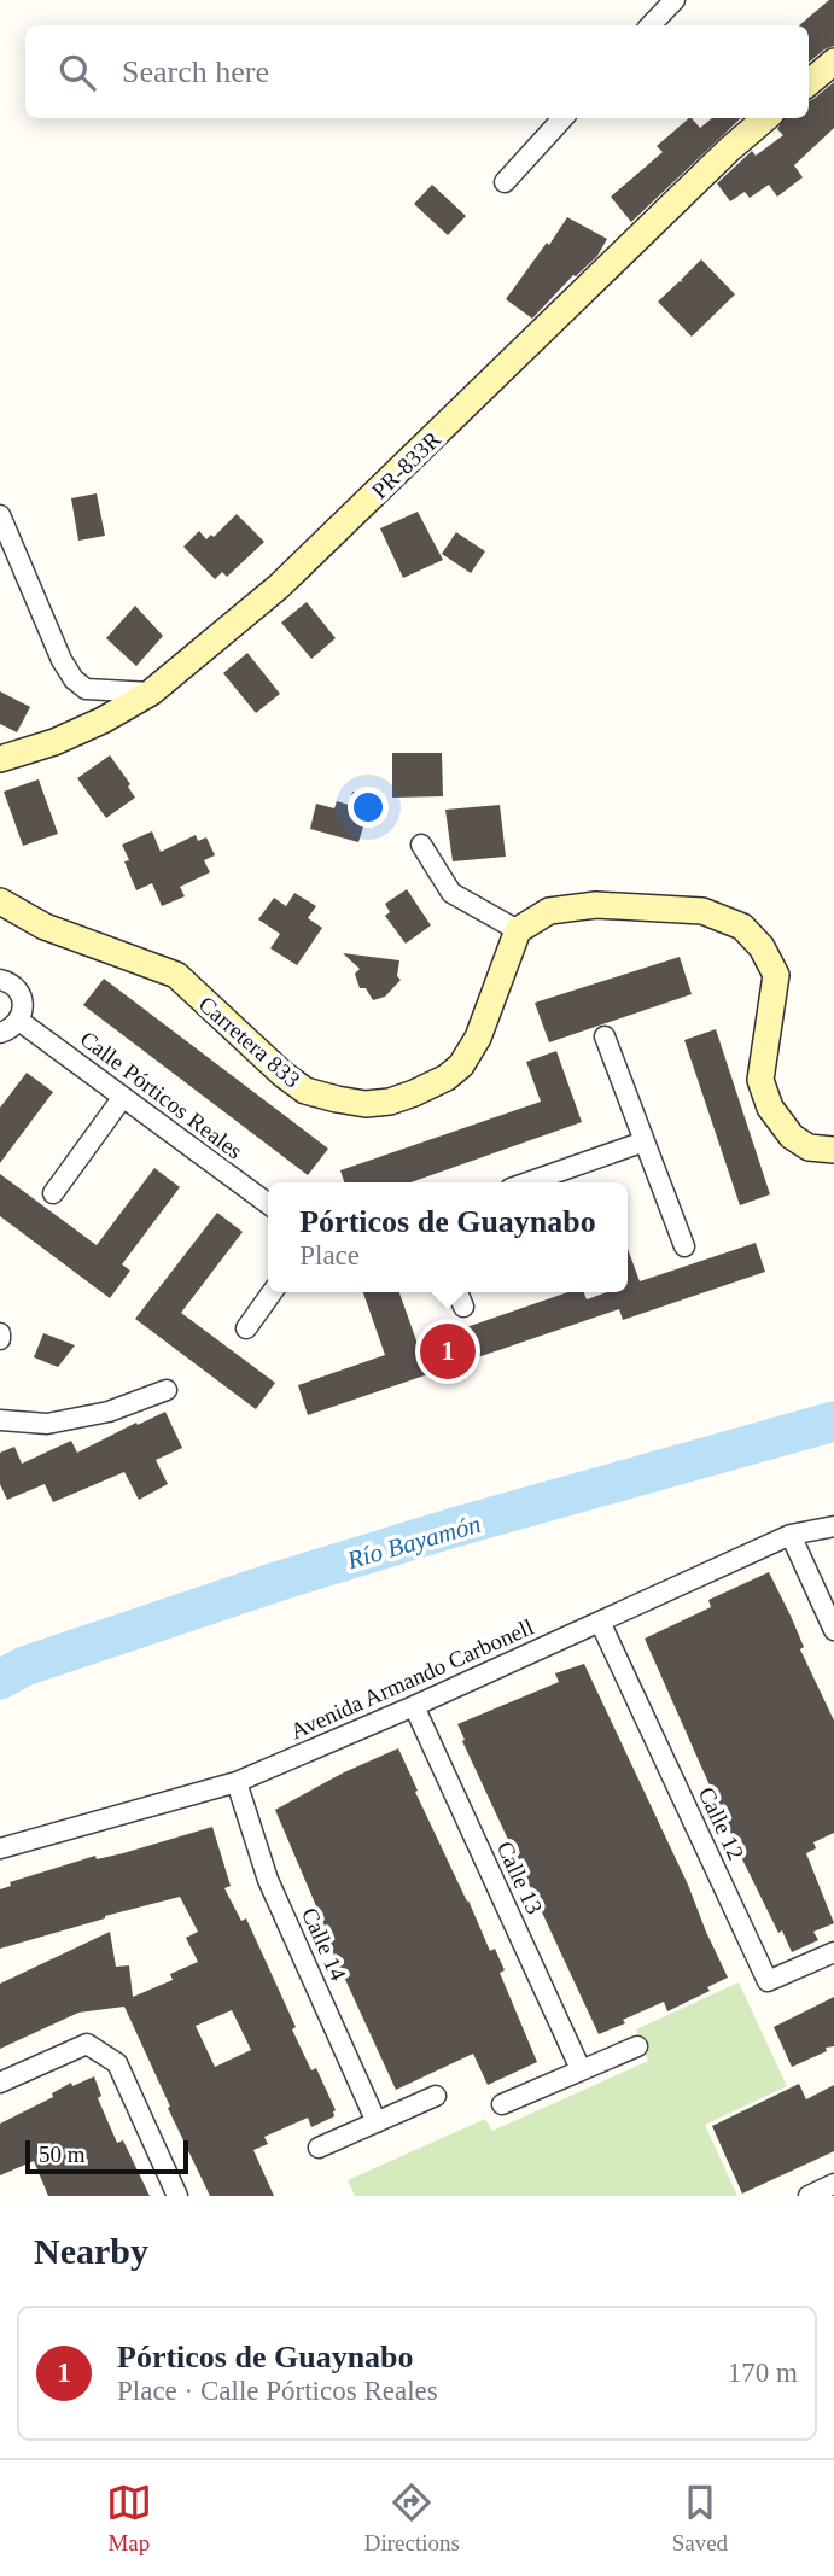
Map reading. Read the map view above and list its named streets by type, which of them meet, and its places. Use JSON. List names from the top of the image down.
{
  "streets": {
    "street": [
      "PR-833R",
      "Carretera 833",
      "Calle Pórticos Reales",
      "Avenida Armando Carbonell",
      "Calle 12",
      "Calle 13",
      "Calle 14"
    ]
  },
  "crossings": [
    ["Avenida Armando Carbonell", "Calle 12"],
    ["Avenida Armando Carbonell", "Calle 13"],
    ["Avenida Armando Carbonell", "Calle 14"]
  ],
  "water": ["Río Bayamón"],
  "scale_bar": "50 m",
  "page": {
    "search": "Search here",
    "popup": ["Pórticos de Guaynabo", "Place"],
    "pins": "1",
    "scale": "50 m",
    "heading": "Nearby",
    "list": [
      {
        "mark": "1",
        "name": "Pórticos de Guaynabo",
        "note": "Place · Calle Pórticos Reales",
        "value": "170 m"
      }
    ],
    "nav": ["Map", "Directions", "Saved"]
  }
}
